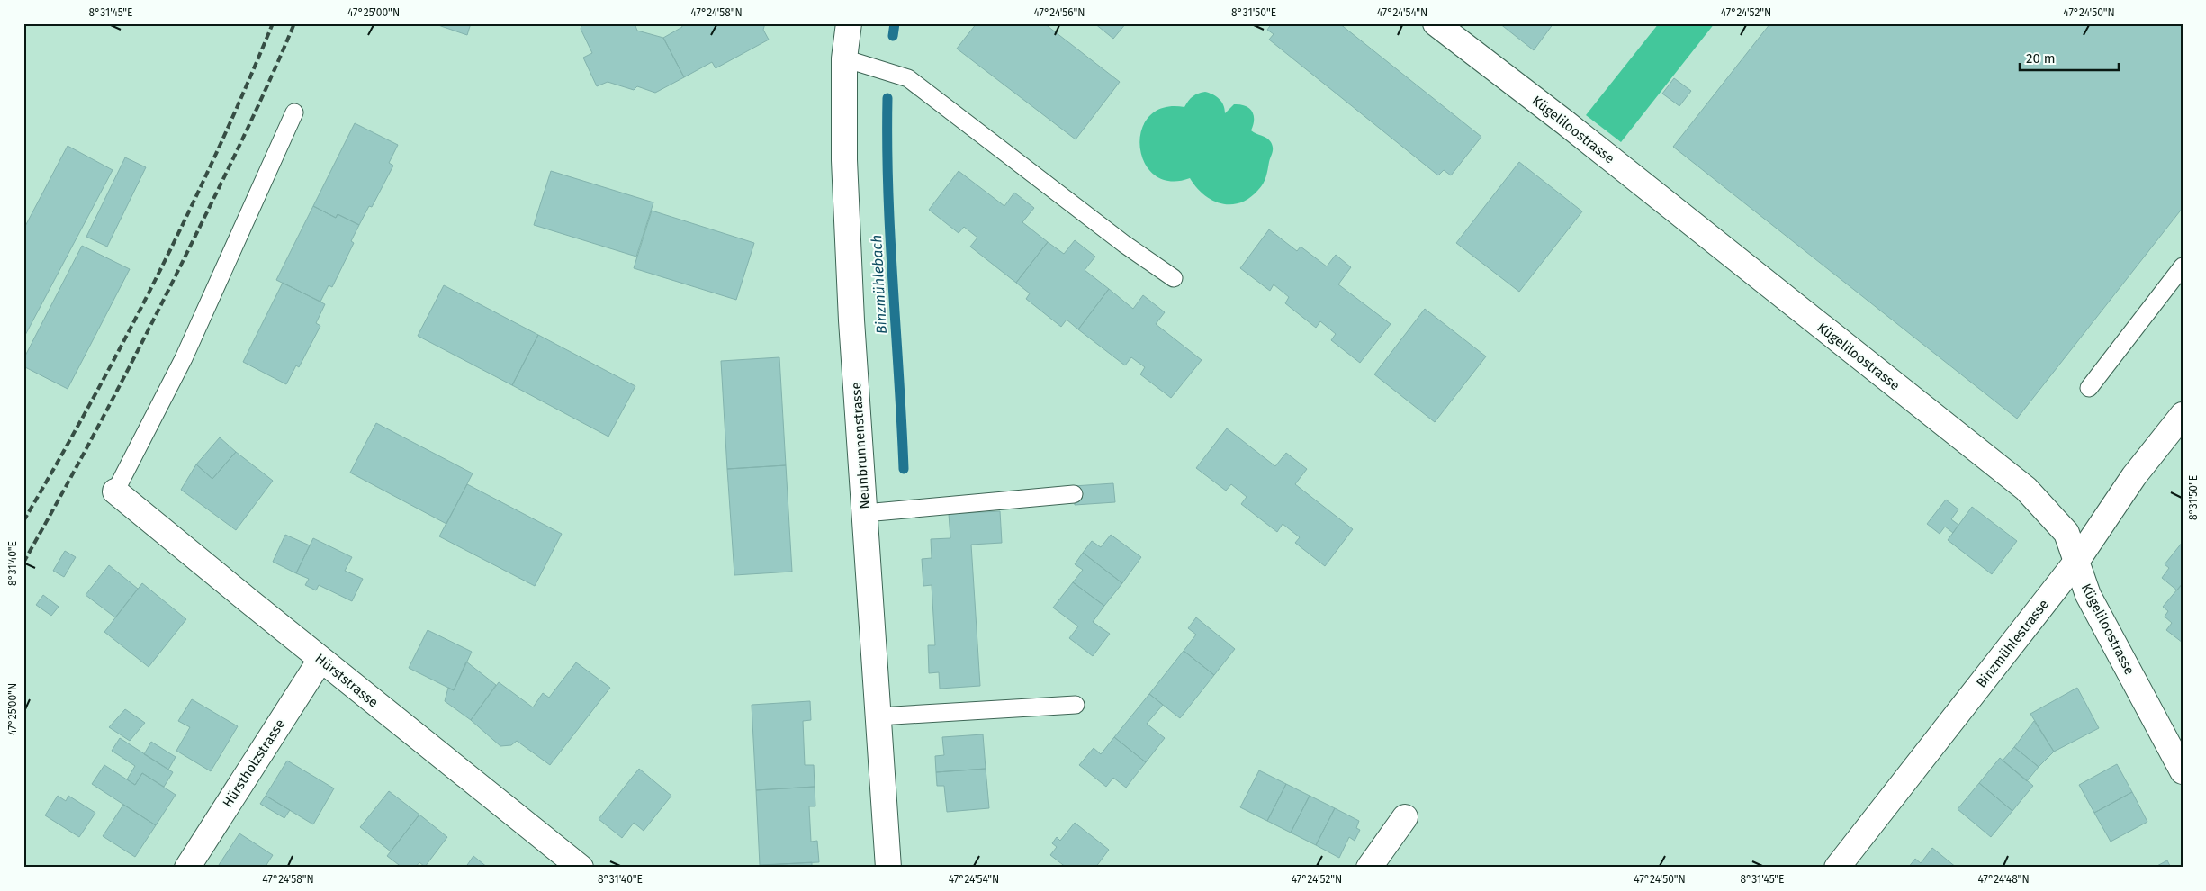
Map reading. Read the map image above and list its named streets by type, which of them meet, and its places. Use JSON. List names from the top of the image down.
{
  "streets": {
    "street": [
      "Kügeliloostrasse",
      "Neunbrunnenstrasse",
      "Binzmühlestrasse",
      "Hürststrasse",
      "Hürstholzstrasse"
    ]
  },
  "crossings": [
    ["Kügeliloostrasse", "Binzmühlestrasse"],
    ["Hürststrasse", "Hürstholzstrasse"]
  ],
  "water": ["Binzmühlebach"],
  "scale_bar": "20 m",
  "coordinates": [
    "8°31'45\"E",
    "47°25'00\"N",
    "47°24'58\"N",
    "47°24'56\"N",
    "8°31'50\"E",
    "47°24'54\"N",
    "47°24'52\"N",
    "47°24'50\"N",
    "8°31'40\"E",
    "47°24'48\"N"
  ]
}
